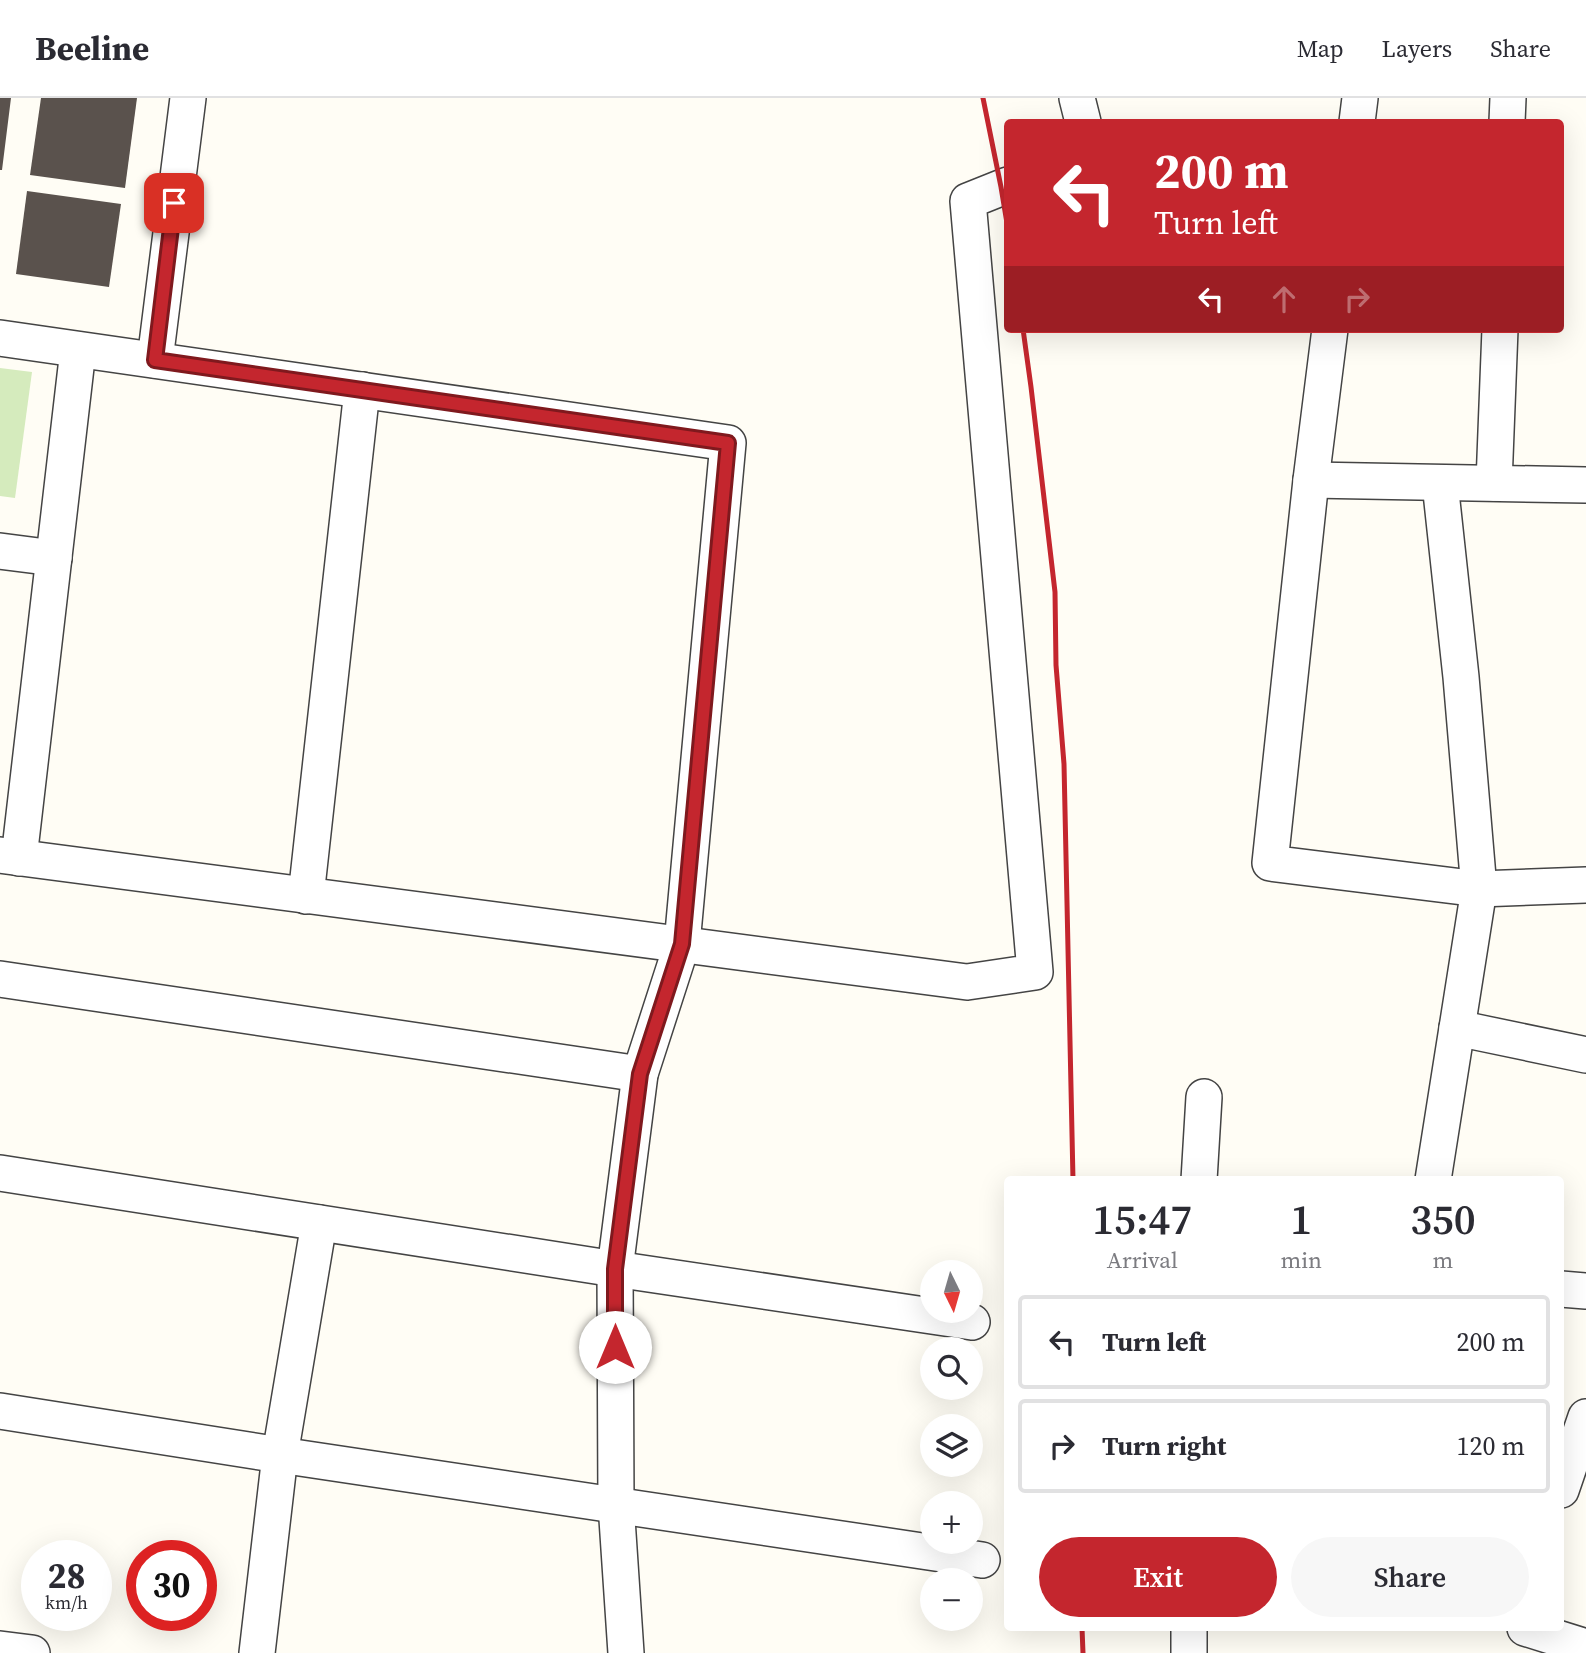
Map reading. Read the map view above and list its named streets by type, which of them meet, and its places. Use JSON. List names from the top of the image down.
{
  "north": "bottom",
  "page": {
    "header": "Beeline",
    "nav": ["Map", "Layers", "Share"],
    "turn": ["200 m", "Turn left"],
    "eta": [
      "15:47",
      "Arrival",
      "1",
      "min",
      "350",
      "m"
    ],
    "map_buttons": ["+", "−"],
    "list": [
      {
        "name": "Turn left",
        "value": "200 m"
      },
      {
        "name": "Turn right",
        "value": "120 m"
      }
    ],
    "buttons": ["Exit", "Share"],
    "speed": "28 km/h",
    "limit": "30"
  }
}
